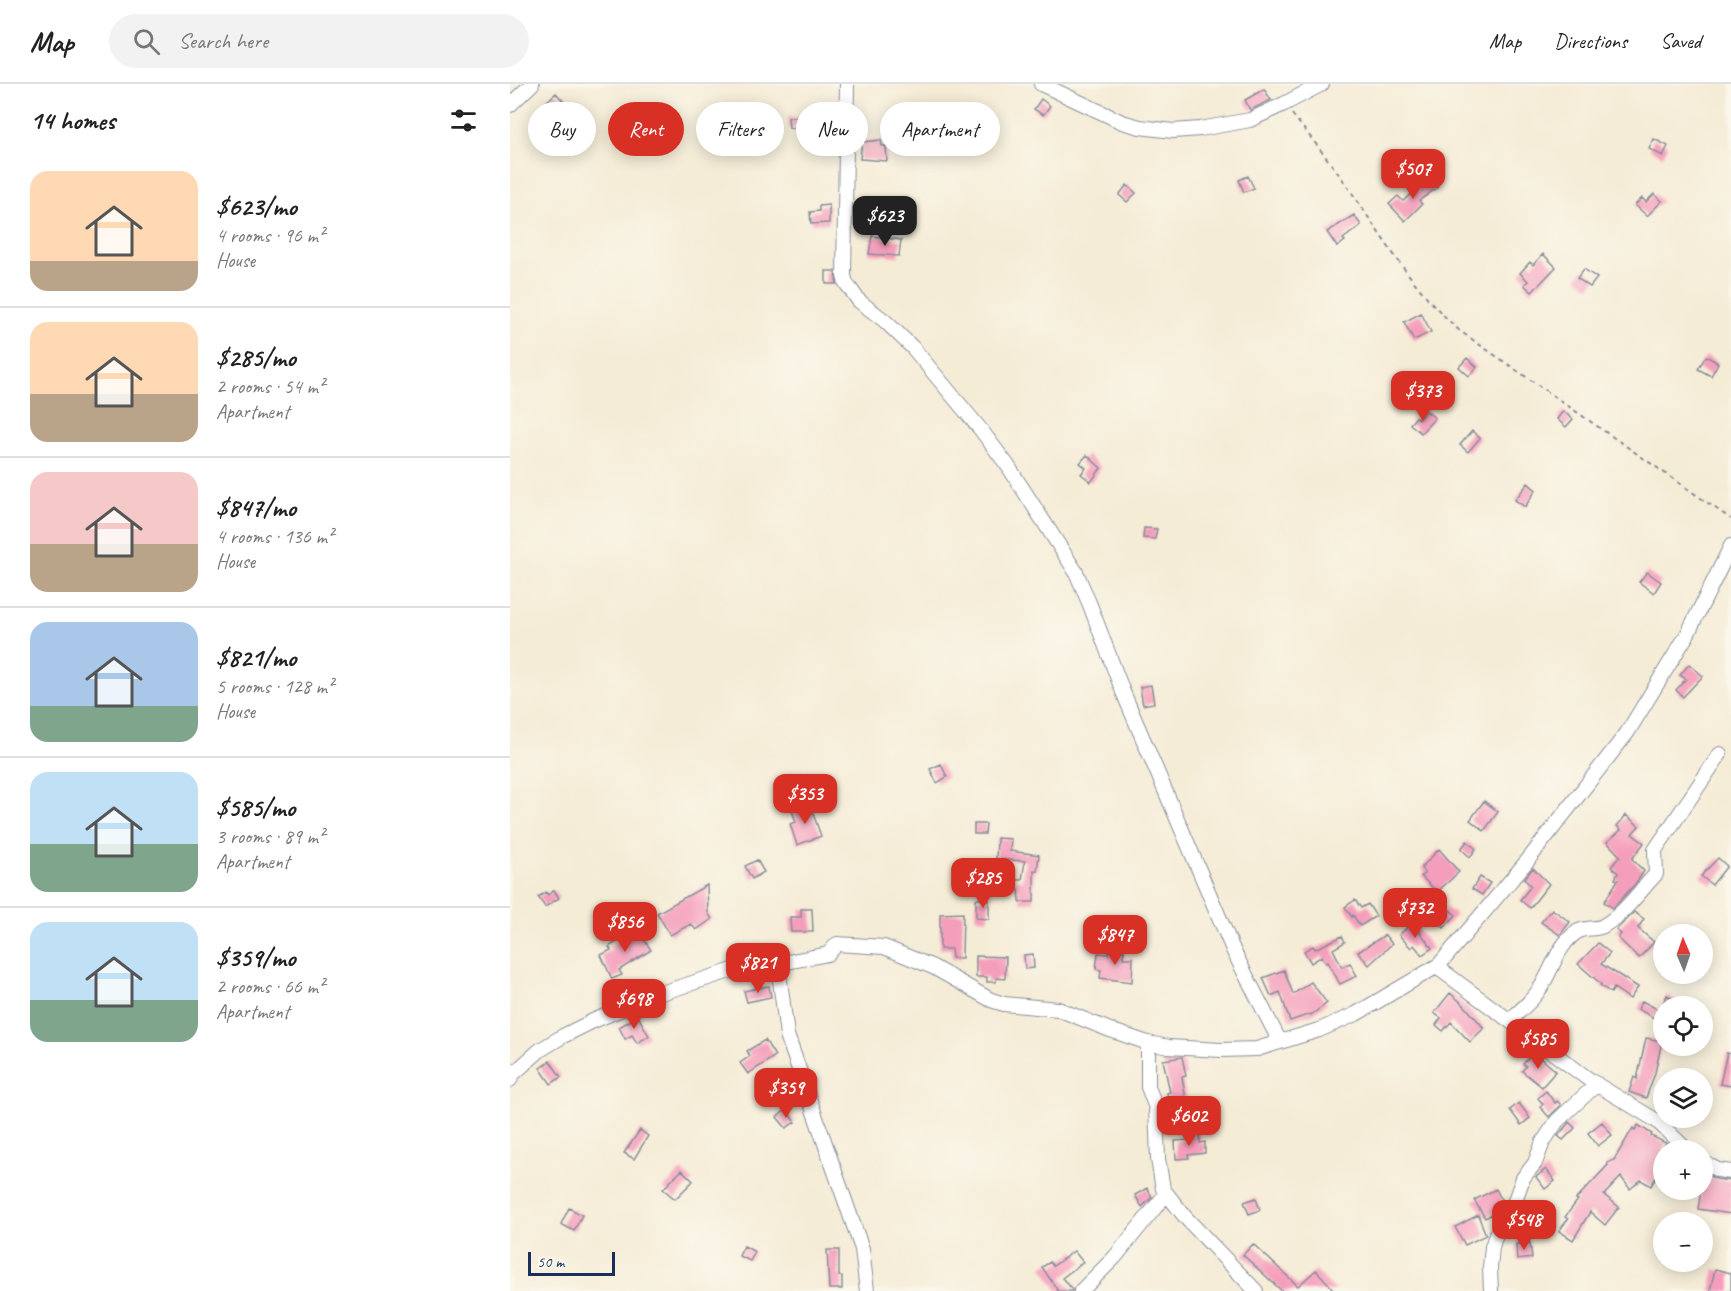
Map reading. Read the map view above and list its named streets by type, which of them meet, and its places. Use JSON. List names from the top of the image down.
{
  "scale_bar": "50 m",
  "north": "top",
  "page": {
    "header": "Map",
    "search": "Search here",
    "nav": ["Map", "Directions", "Saved"],
    "heading": "14 homes",
    "chip": [
      "Buy",
      "Rent",
      "Filters",
      "New",
      "Apartment"
    ],
    "price": [
      "$507",
      "$623",
      "$373",
      "$353",
      "$285",
      "$732",
      "$856",
      "$847",
      "$821",
      "$698",
      "$585",
      "$359",
      "$602",
      "$548"
    ],
    "list": [
      {
        "name": "$623/mo",
        "note": "4 rooms · 96 m² · House"
      },
      {
        "name": "$285/mo",
        "note": "2 rooms · 54 m² · Apartment"
      },
      {
        "name": "$847/mo",
        "note": "4 rooms · 136 m² · House"
      },
      {
        "name": "$821/mo",
        "note": "5 rooms · 128 m² · House"
      },
      {
        "name": "$585/mo",
        "note": "3 rooms · 89 m² · Apartment"
      },
      {
        "name": "$359/mo",
        "note": "2 rooms · 66 m² · Apartment"
      }
    ],
    "map_buttons": ["+", "−"],
    "scale": "50 m"
  }
}
